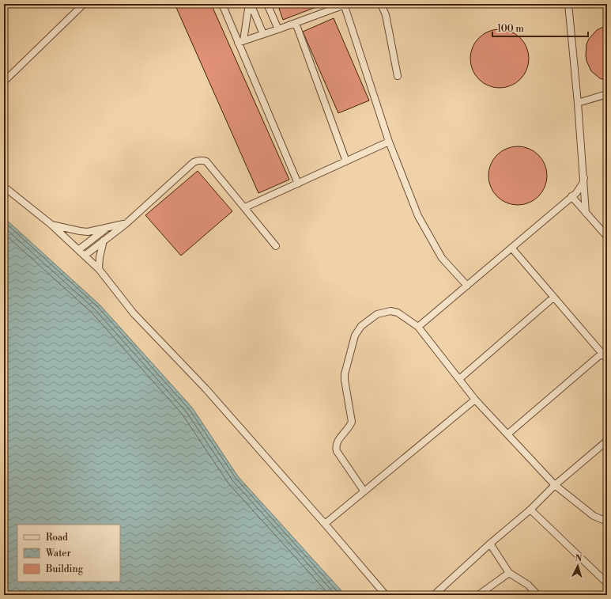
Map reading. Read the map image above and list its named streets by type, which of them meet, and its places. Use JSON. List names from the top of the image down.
{
  "legend": ["Road", "Water", "Building"],
  "scale_bar": "100 m",
  "north": "top"
}
